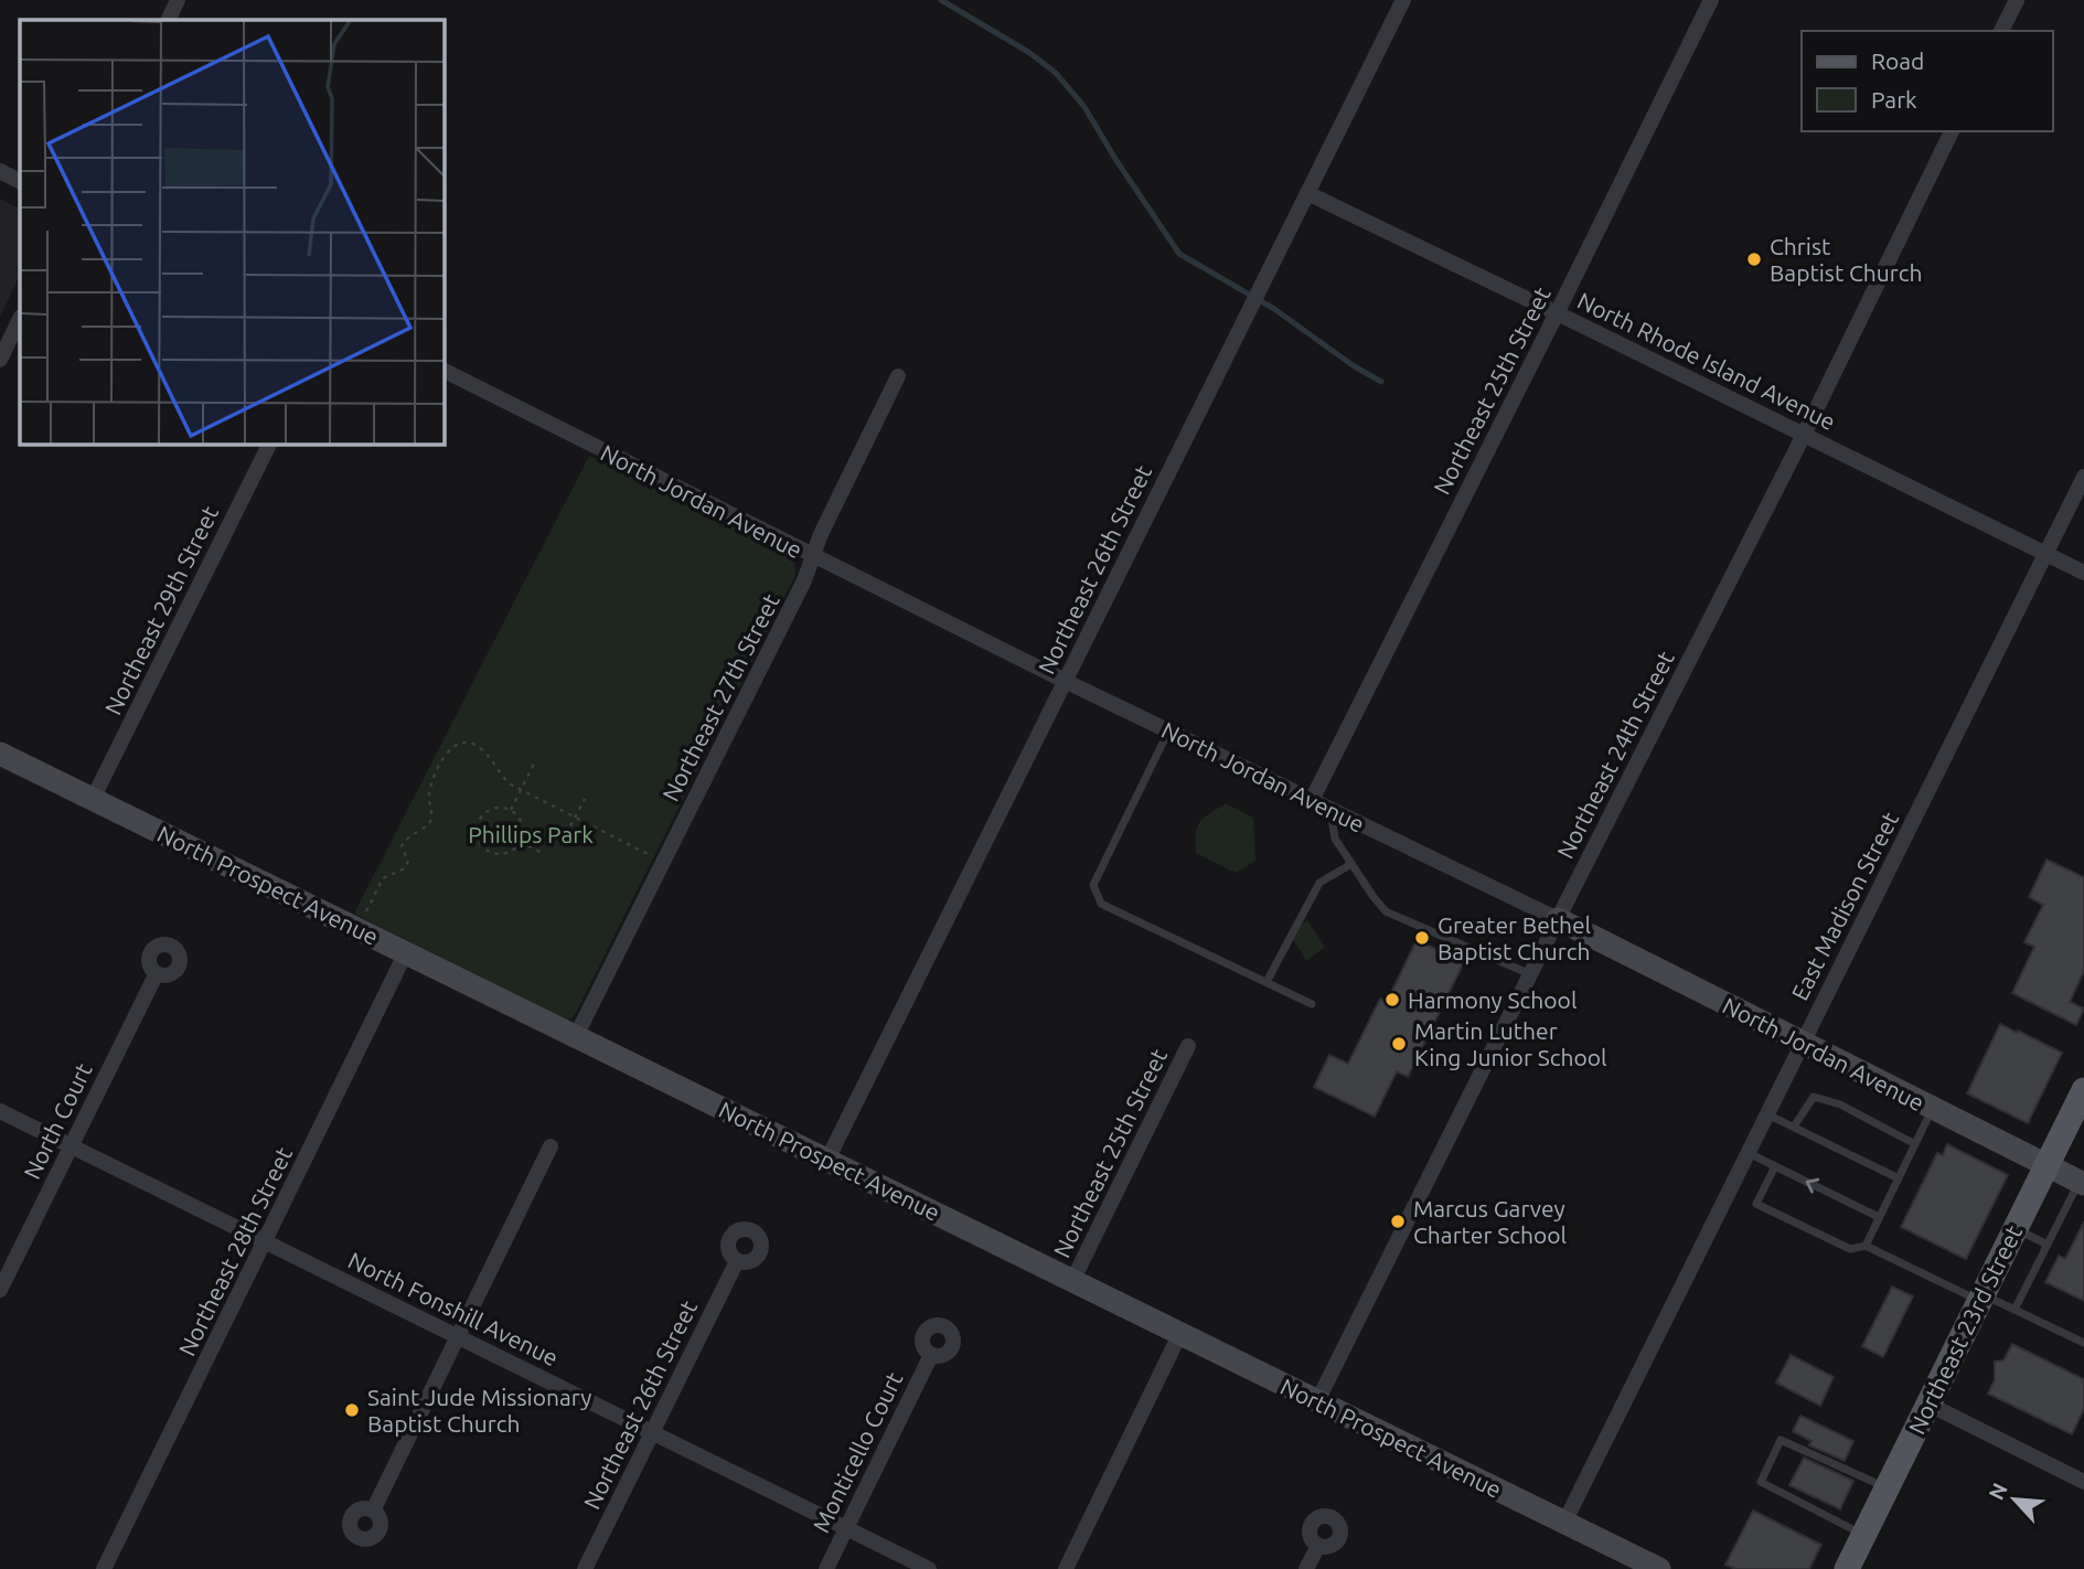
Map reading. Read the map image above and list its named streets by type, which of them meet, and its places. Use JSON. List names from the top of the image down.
{
  "streets": {
    "main road": ["Northeast 23rd Street"],
    "street": [
      "North Rhode Island Avenue",
      "Northeast 25th Street",
      "North Jordan Avenue",
      "Northeast 26th Street",
      "Northeast 29th Street",
      "Northeast 27th Street",
      "Northeast 24th Street",
      "North Prospect Avenue",
      "East Madison Street",
      "North Court",
      "Northeast 28th Street",
      "North Fonshill Avenue",
      "Monticello Court"
    ]
  },
  "crossings": [
    ["North Rhode Island Avenue", "Northeast 25th Street"],
    ["North Rhode Island Avenue", "Northeast 26th Street"],
    ["North Rhode Island Avenue", "Northeast 24th Street"],
    ["North Rhode Island Avenue", "East Madison Street"],
    ["Northeast 25th Street", "North Jordan Avenue"],
    ["Northeast 25th Street", "North Prospect Avenue"],
    ["North Jordan Avenue", "Northeast 26th Street"],
    ["North Jordan Avenue", "Northeast 27th Street"],
    ["North Jordan Avenue", "Northeast 24th Street"],
    ["North Jordan Avenue", "East Madison Street"],
    ["North Jordan Avenue", "Northeast 23rd Street"],
    ["Northeast 26th Street", "North Prospect Avenue"],
    ["Northeast 26th Street", "North Fonshill Avenue"],
    ["Northeast 29th Street", "North Prospect Avenue"],
    ["Northeast 27th Street", "North Prospect Avenue"],
    ["Northeast 24th Street", "North Prospect Avenue"],
    ["North Prospect Avenue", "East Madison Street"],
    ["North Prospect Avenue", "Northeast 28th Street"],
    ["North Court", "North Fonshill Avenue"],
    ["Northeast 28th Street", "North Fonshill Avenue"],
    ["North Fonshill Avenue", "Monticello Court"]
  ],
  "parks": ["Phillips Park"],
  "places": [
    "Christ Baptist Church",
    "Greater Bethel Baptist Church",
    "Harmony School",
    "Martin Luther King Junior School",
    "Marcus Garvey Charter School",
    "Saint Jude Missionary Baptist Church"
  ],
  "legend": ["Road", "Park"],
  "north": "top left"
}
